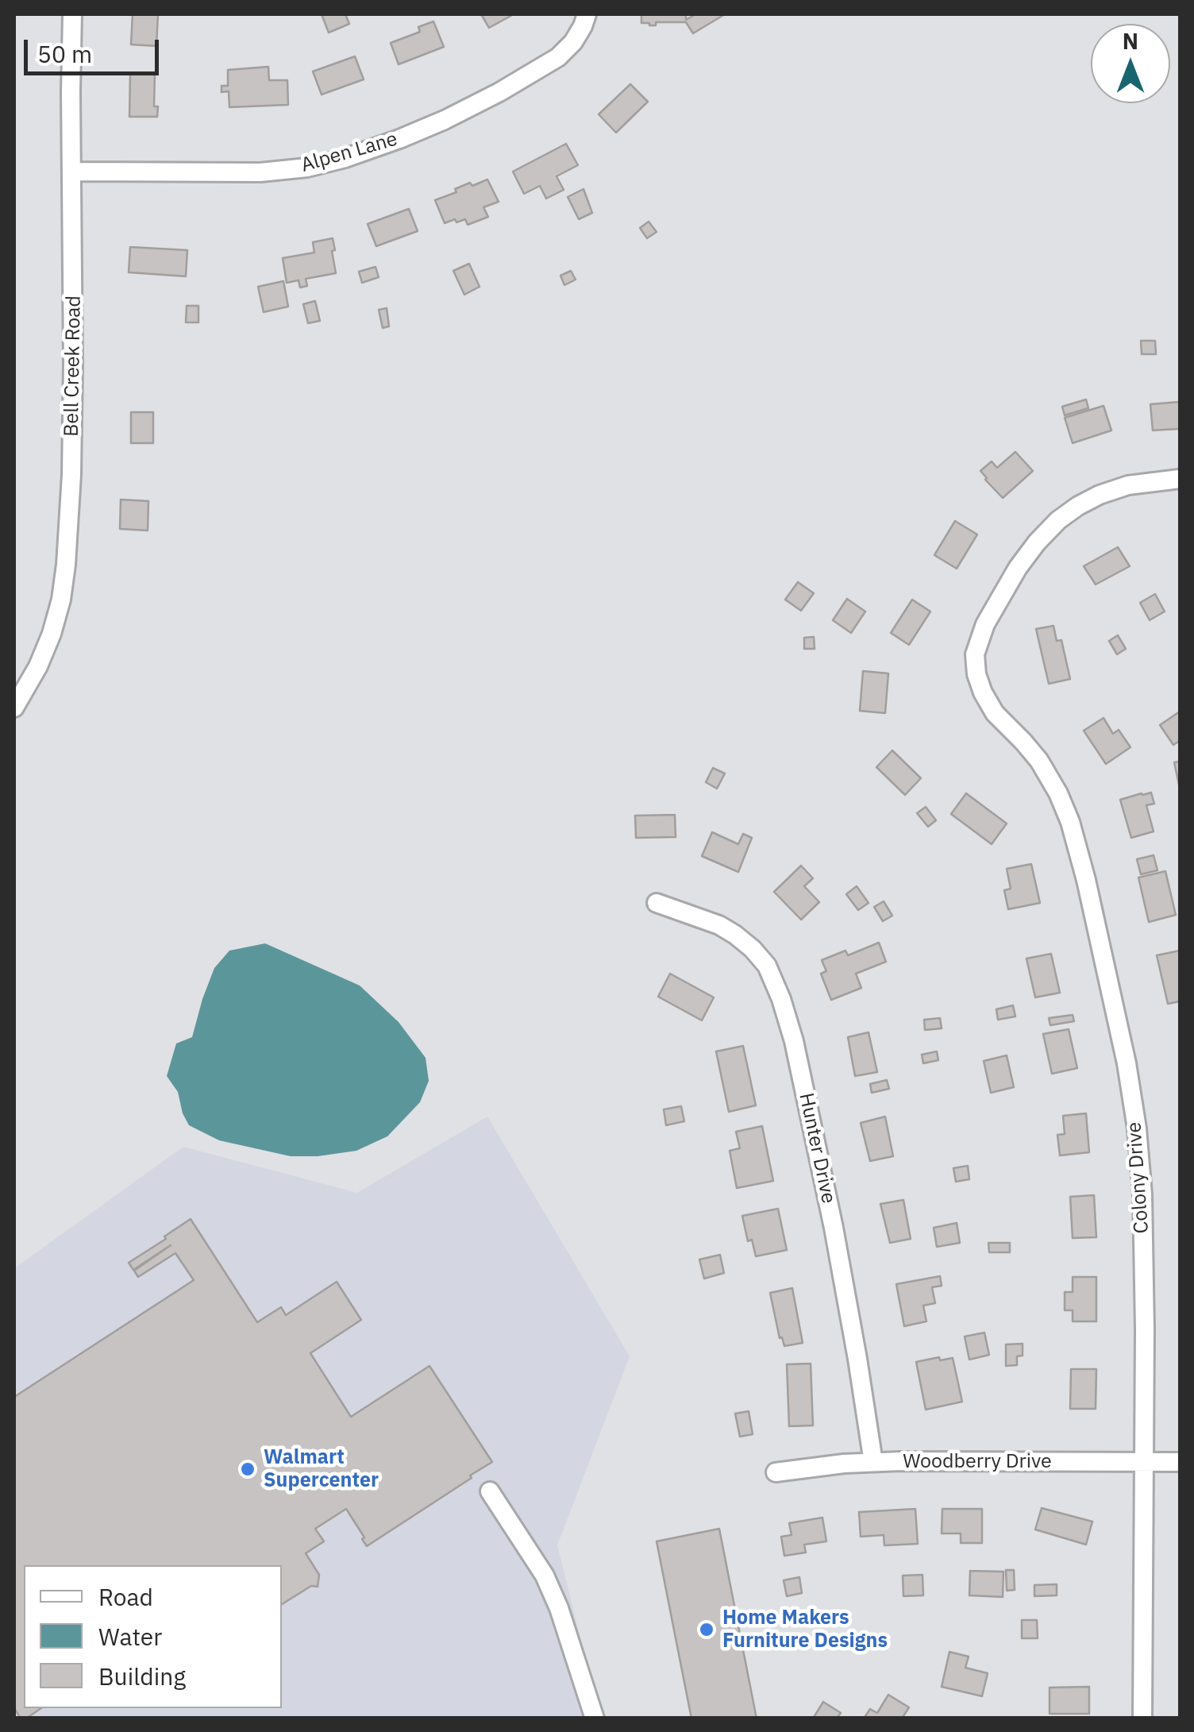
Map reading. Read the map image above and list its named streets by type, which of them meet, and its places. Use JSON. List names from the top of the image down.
{
  "streets": {
    "street": [
      "Alpen Lane",
      "Bell Creek Road",
      "Hunter Drive",
      "Colony Drive",
      "Woodberry Drive"
    ]
  },
  "crossings": [
    ["Alpen Lane", "Bell Creek Road"],
    ["Hunter Drive", "Woodberry Drive"],
    ["Colony Drive", "Woodberry Drive"]
  ],
  "places": ["Walmart Supercenter", "Home Makers Furniture Designs"],
  "legend": ["Road", "Water", "Building"],
  "scale_bar": "50 m",
  "north": "top"
}
